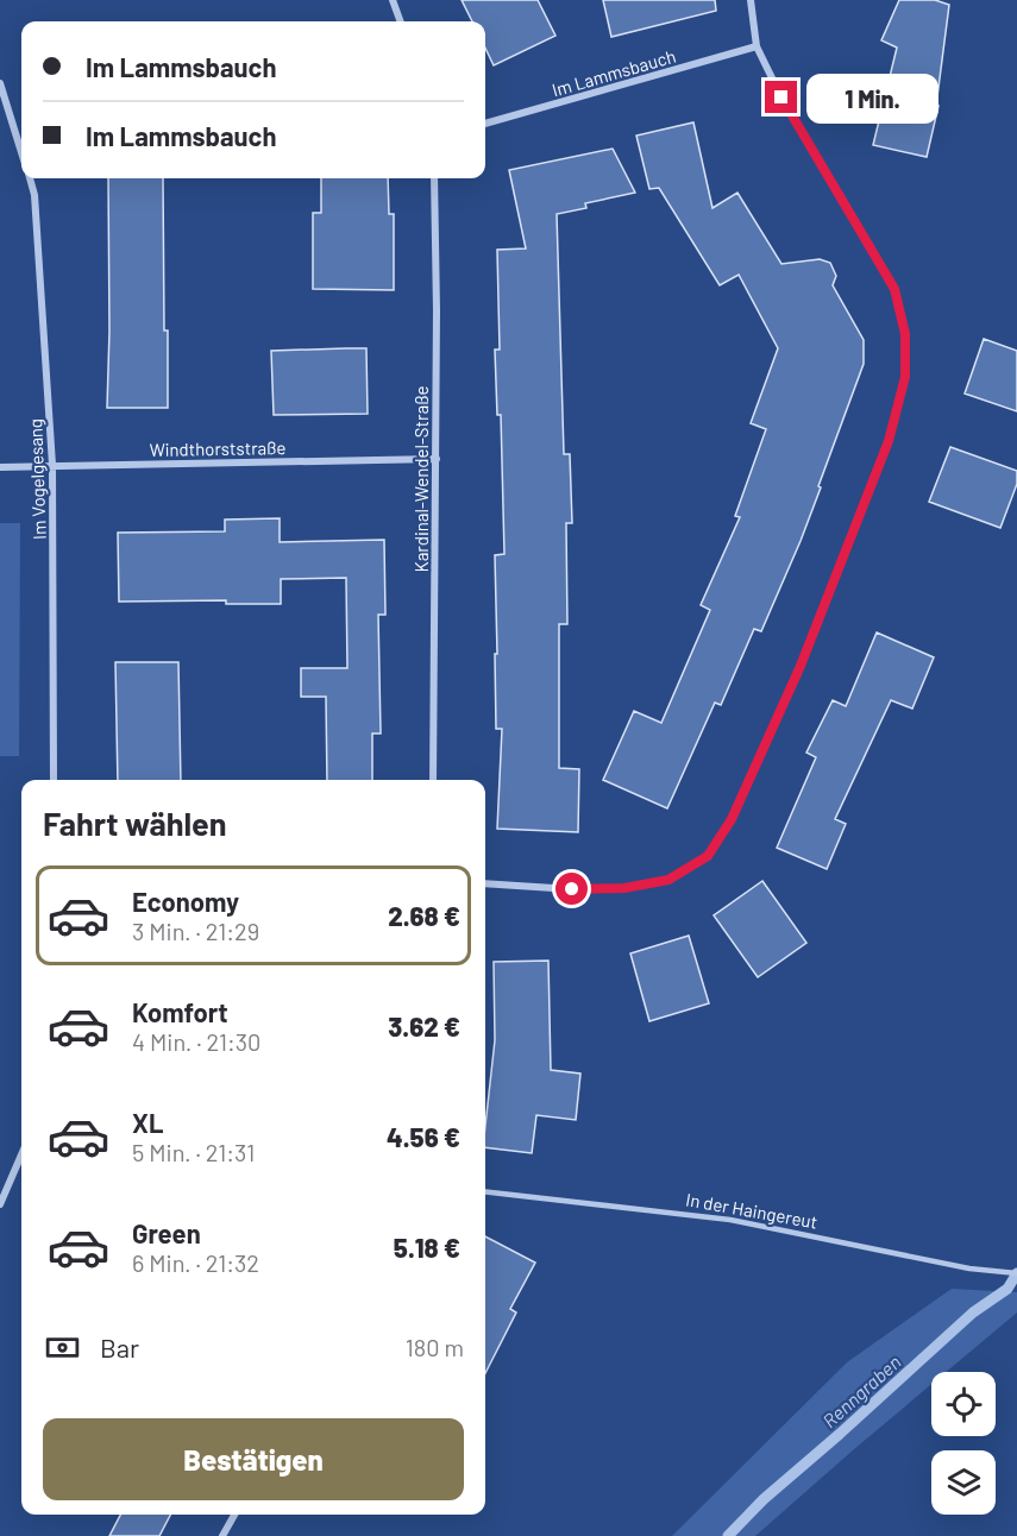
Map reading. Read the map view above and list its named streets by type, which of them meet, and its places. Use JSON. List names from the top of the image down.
{
  "streets": {
    "street": [
      "Im Lammsbauch",
      "Windthorststraße",
      "Im Vogelgesang",
      "Kardinal-Wendel-Straße"
    ],
    "lane": ["In der Haingereut"]
  },
  "crossings": [
    ["Windthorststraße", "Im Vogelgesang"],
    ["Windthorststraße", "Kardinal-Wendel-Straße"]
  ],
  "water": ["Renngraben"],
  "page": {
    "banner": ["Im Lammsbauch", "Im Lammsbauch"],
    "bubble": "1 Min.",
    "heading": "Fahrt wählen",
    "list": [
      {
        "name": "Economy",
        "note": "3 Min. · 21:29",
        "value": "2.68 €"
      },
      {
        "name": "Komfort",
        "note": "4 Min. · 21:30",
        "value": "3.62 €"
      },
      {
        "name": "XL",
        "note": "5 Min. · 21:31",
        "value": "4.56 €"
      },
      {
        "name": "Green",
        "note": "6 Min. · 21:32",
        "value": "5.18 €"
      }
    ],
    "pay": ["Bar", "180 m"],
    "buttons": "Bestätigen"
  }
}
